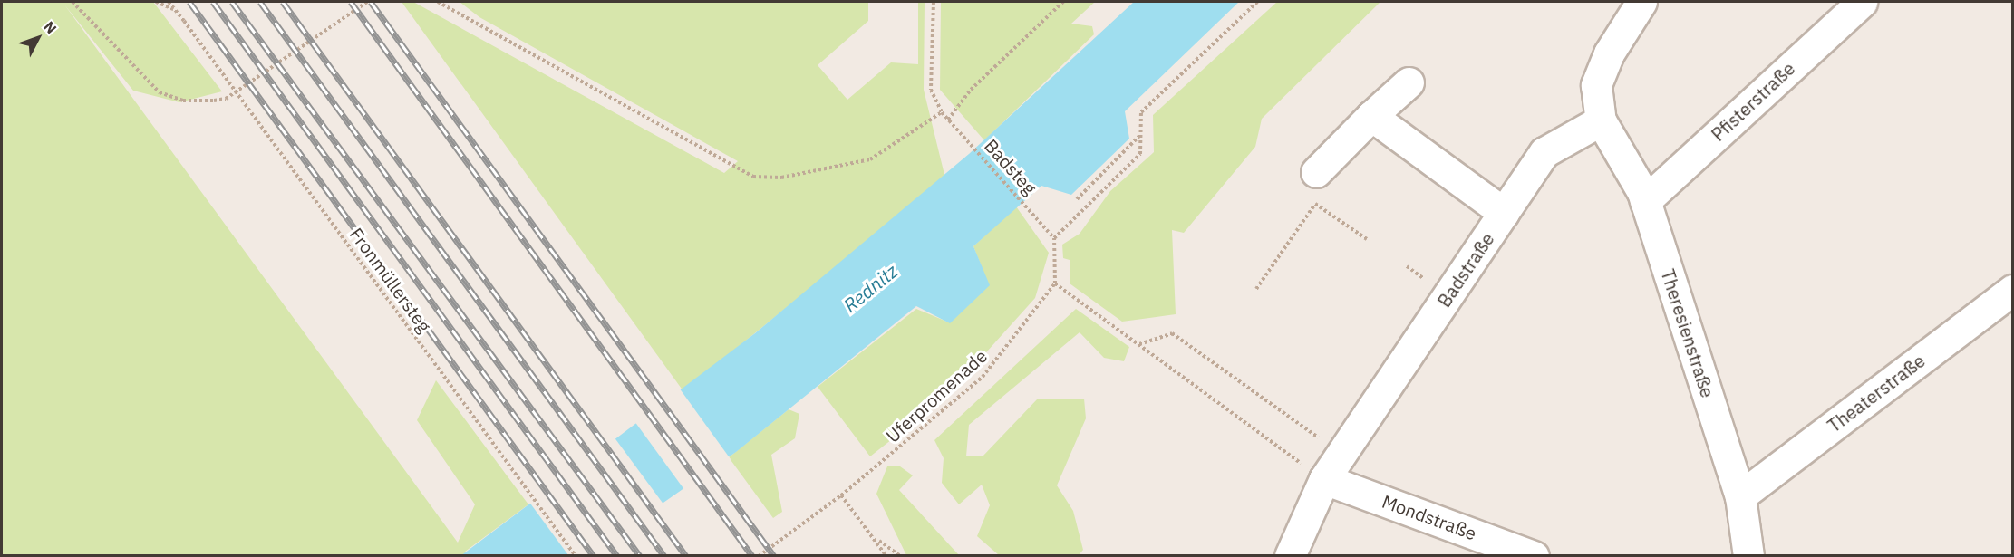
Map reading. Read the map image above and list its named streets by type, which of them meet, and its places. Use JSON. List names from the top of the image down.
{
  "streets": {
    "street": [
      "Pfisterstraße",
      "Badstraße",
      "Theresienstraße",
      "Theaterstraße",
      "Mondstraße"
    ],
    "path": ["Badsteg", "Fronmüllersteg", "Uferpromenade"]
  },
  "crossings": [
    ["Pfisterstraße", "Theresienstraße"],
    ["Badstraße", "Theresienstraße"],
    ["Badstraße", "Mondstraße"],
    ["Theresienstraße", "Theaterstraße"]
  ],
  "water": ["Rednitz"],
  "north": "top right"
}
